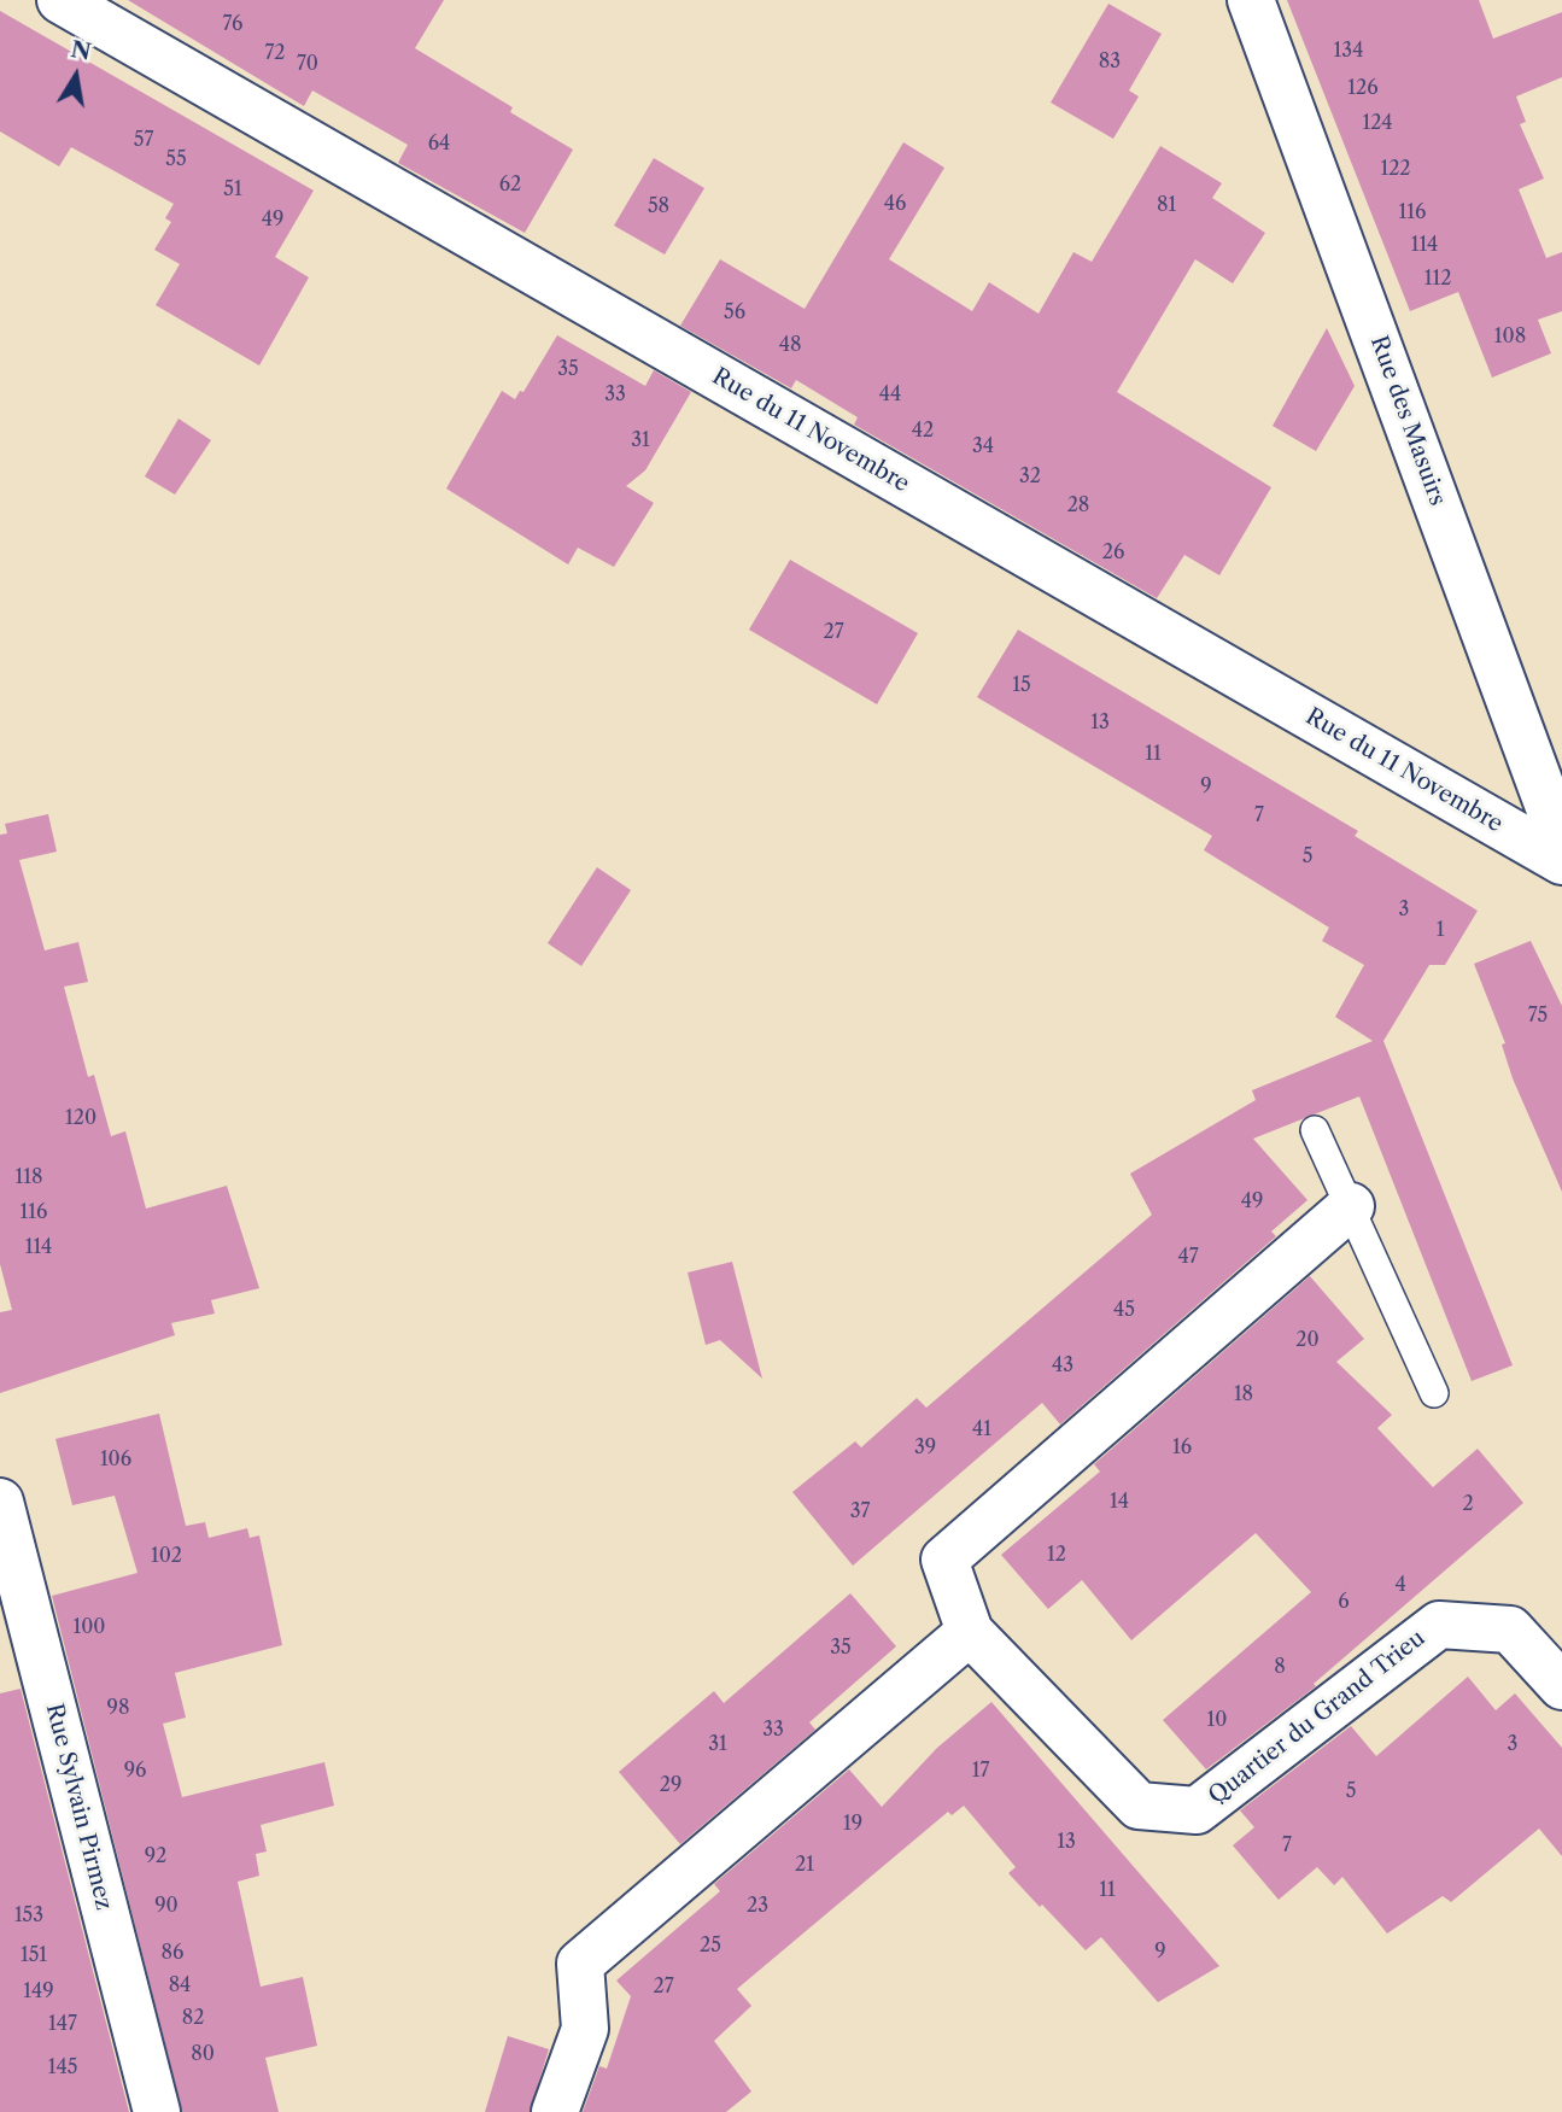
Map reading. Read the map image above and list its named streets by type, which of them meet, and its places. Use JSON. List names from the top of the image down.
{
  "streets": {
    "street": [
      "Rue des Masuirs",
      "Rue du 11 Novembre",
      "Quartier du Grand Trieu",
      "Rue Sylvain Pirmez"
    ]
  },
  "house_numbers": [
    "76",
    "134",
    "72",
    "83",
    "70",
    "126",
    "124",
    "57",
    "64",
    "55",
    "122",
    "62",
    "51",
    "46",
    "81",
    "58",
    "116",
    "49",
    "114",
    "112",
    "56",
    "108",
    "48",
    "35",
    "33",
    "44",
    "42",
    "31",
    "34",
    "32",
    "28",
    "26",
    "27",
    "15",
    "13",
    "11",
    "9",
    "7",
    "5",
    "3",
    "1",
    "75",
    "120",
    "118",
    "49",
    "116",
    "114",
    "47",
    "45",
    "20",
    "43",
    "18",
    "41",
    "39",
    "16",
    "106",
    "14",
    "2",
    "37",
    "12",
    "102",
    "4",
    "6",
    "100",
    "35",
    "8",
    "98",
    "10",
    "33",
    "31",
    "3",
    "96",
    "17",
    "29",
    "5",
    "19",
    "13",
    "7",
    "92",
    "21",
    "11",
    "90",
    "23",
    "153",
    "25",
    "9",
    "86",
    "151",
    "84",
    "27",
    "149",
    "82",
    "147",
    "80",
    "145"
  ],
  "north": "top"
}
